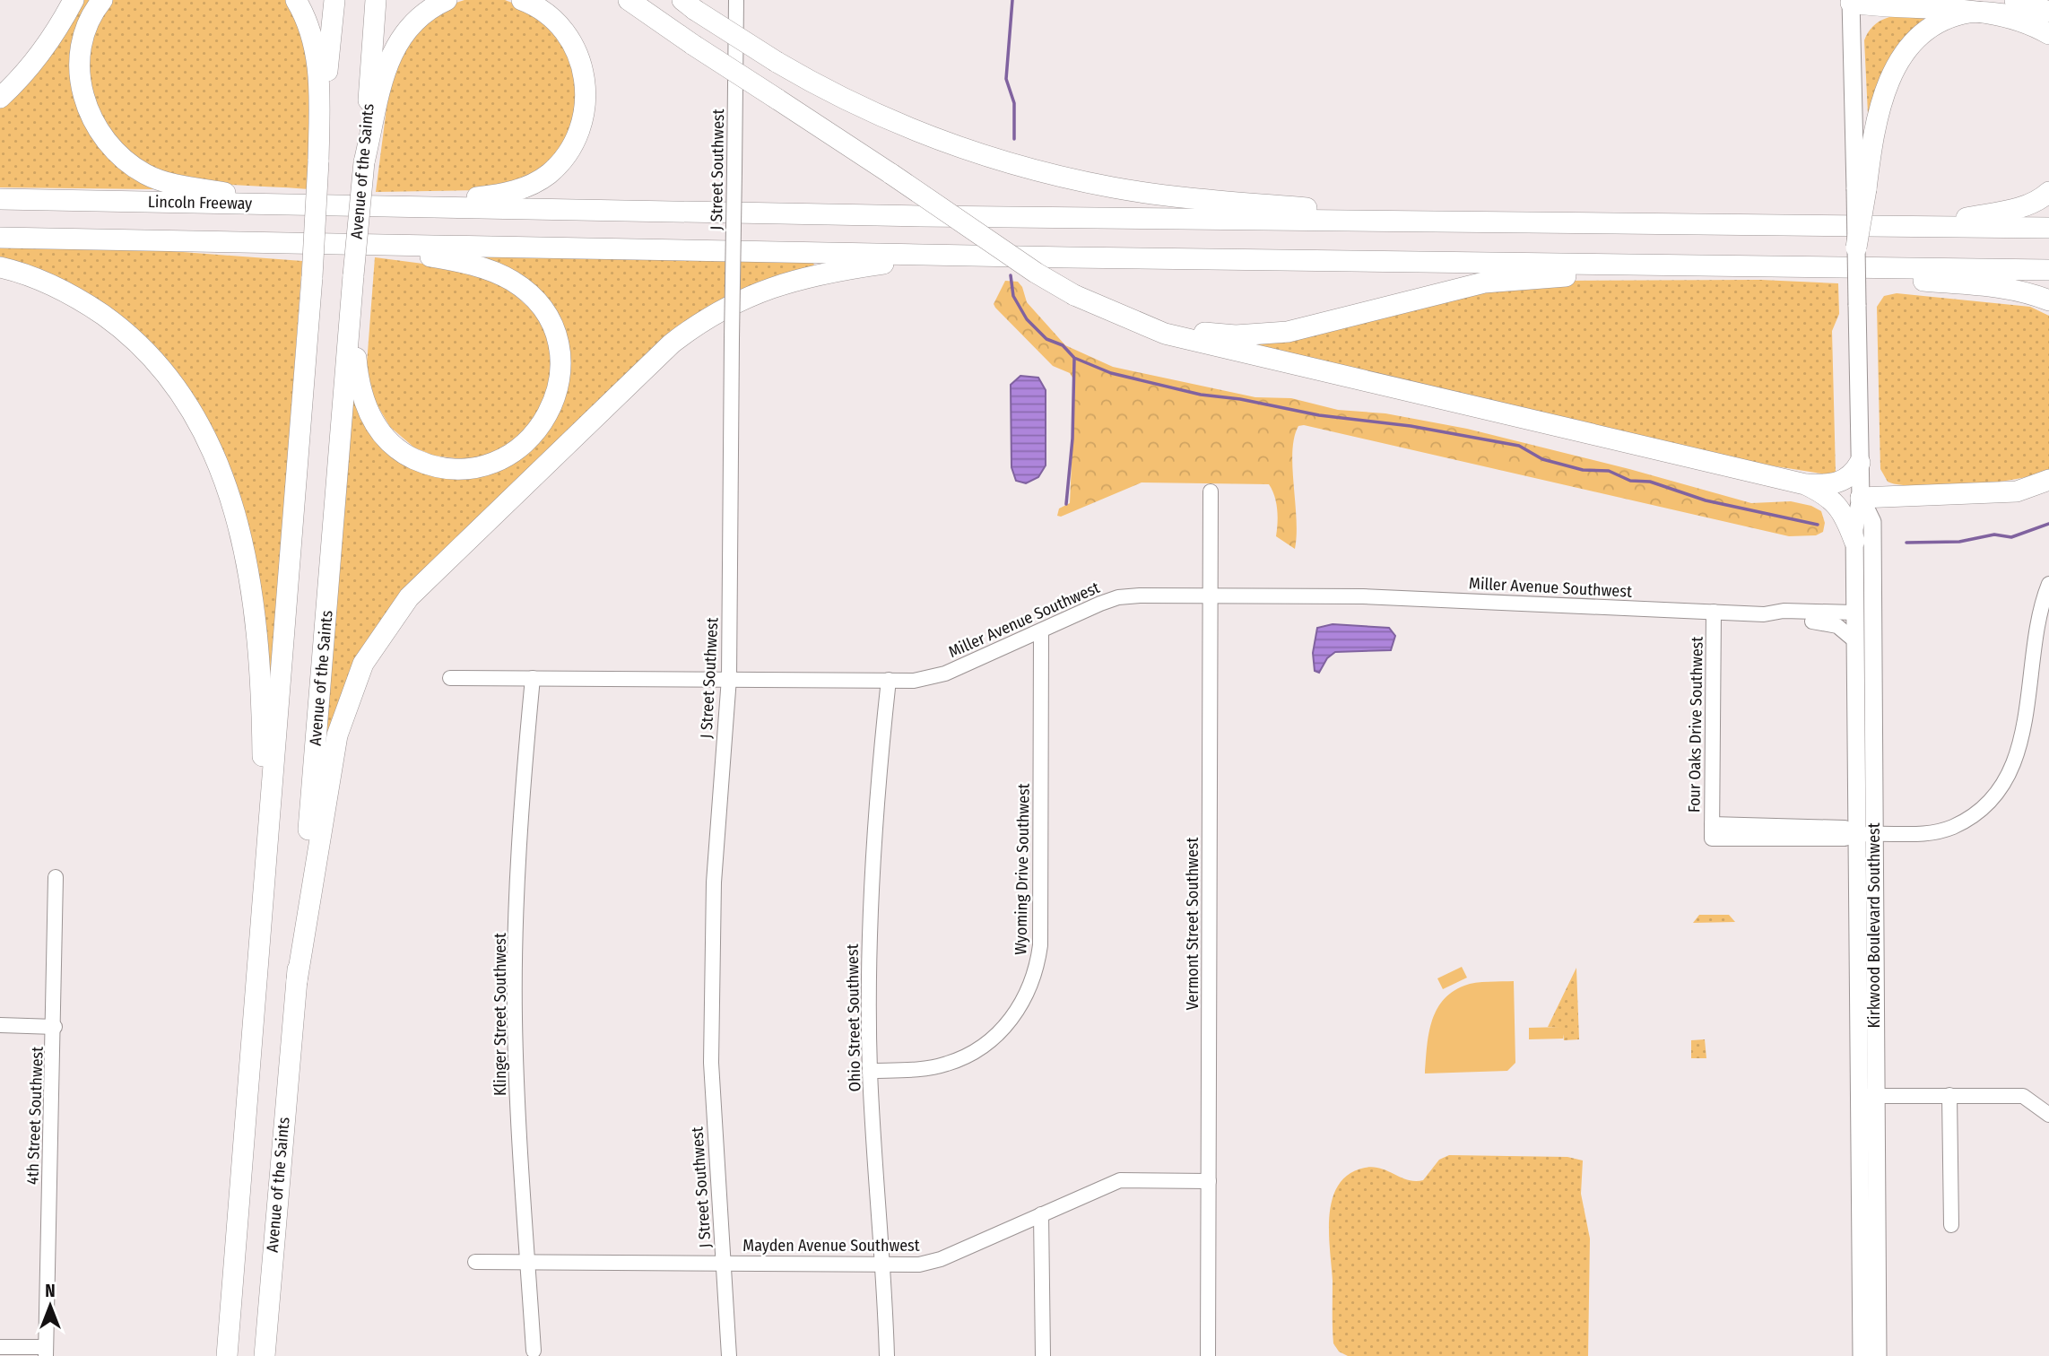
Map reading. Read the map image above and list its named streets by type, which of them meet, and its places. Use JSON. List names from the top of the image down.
{
  "streets": {
    "highway": ["Avenue of the Saints", "Lincoln Freeway"],
    "main road": ["Kirkwood Boulevard Southwest"],
    "street": [
      "J Street Southwest",
      "Miller Avenue Southwest",
      "Four Oaks Drive Southwest",
      "Wyoming Drive Southwest",
      "Vermont Street Southwest",
      "Klinger Street Southwest",
      "Ohio Street Southwest",
      "4th Street Southwest",
      "Mayden Avenue Southwest"
    ]
  },
  "crossings": [
    ["J Street Southwest", "Miller Avenue Southwest"],
    ["J Street Southwest", "Mayden Avenue Southwest"],
    ["Miller Avenue Southwest", "Four Oaks Drive Southwest"],
    ["Miller Avenue Southwest", "Wyoming Drive Southwest"],
    ["Miller Avenue Southwest", "Vermont Street Southwest"],
    ["Miller Avenue Southwest", "Kirkwood Boulevard Southwest"],
    ["Miller Avenue Southwest", "Klinger Street Southwest"],
    ["Miller Avenue Southwest", "Ohio Street Southwest"],
    ["Four Oaks Drive Southwest", "Kirkwood Boulevard Southwest"],
    ["Wyoming Drive Southwest", "Ohio Street Southwest"],
    ["Vermont Street Southwest", "Mayden Avenue Southwest"],
    ["Klinger Street Southwest", "Mayden Avenue Southwest"],
    ["Ohio Street Southwest", "Mayden Avenue Southwest"]
  ],
  "north": "top"
}
